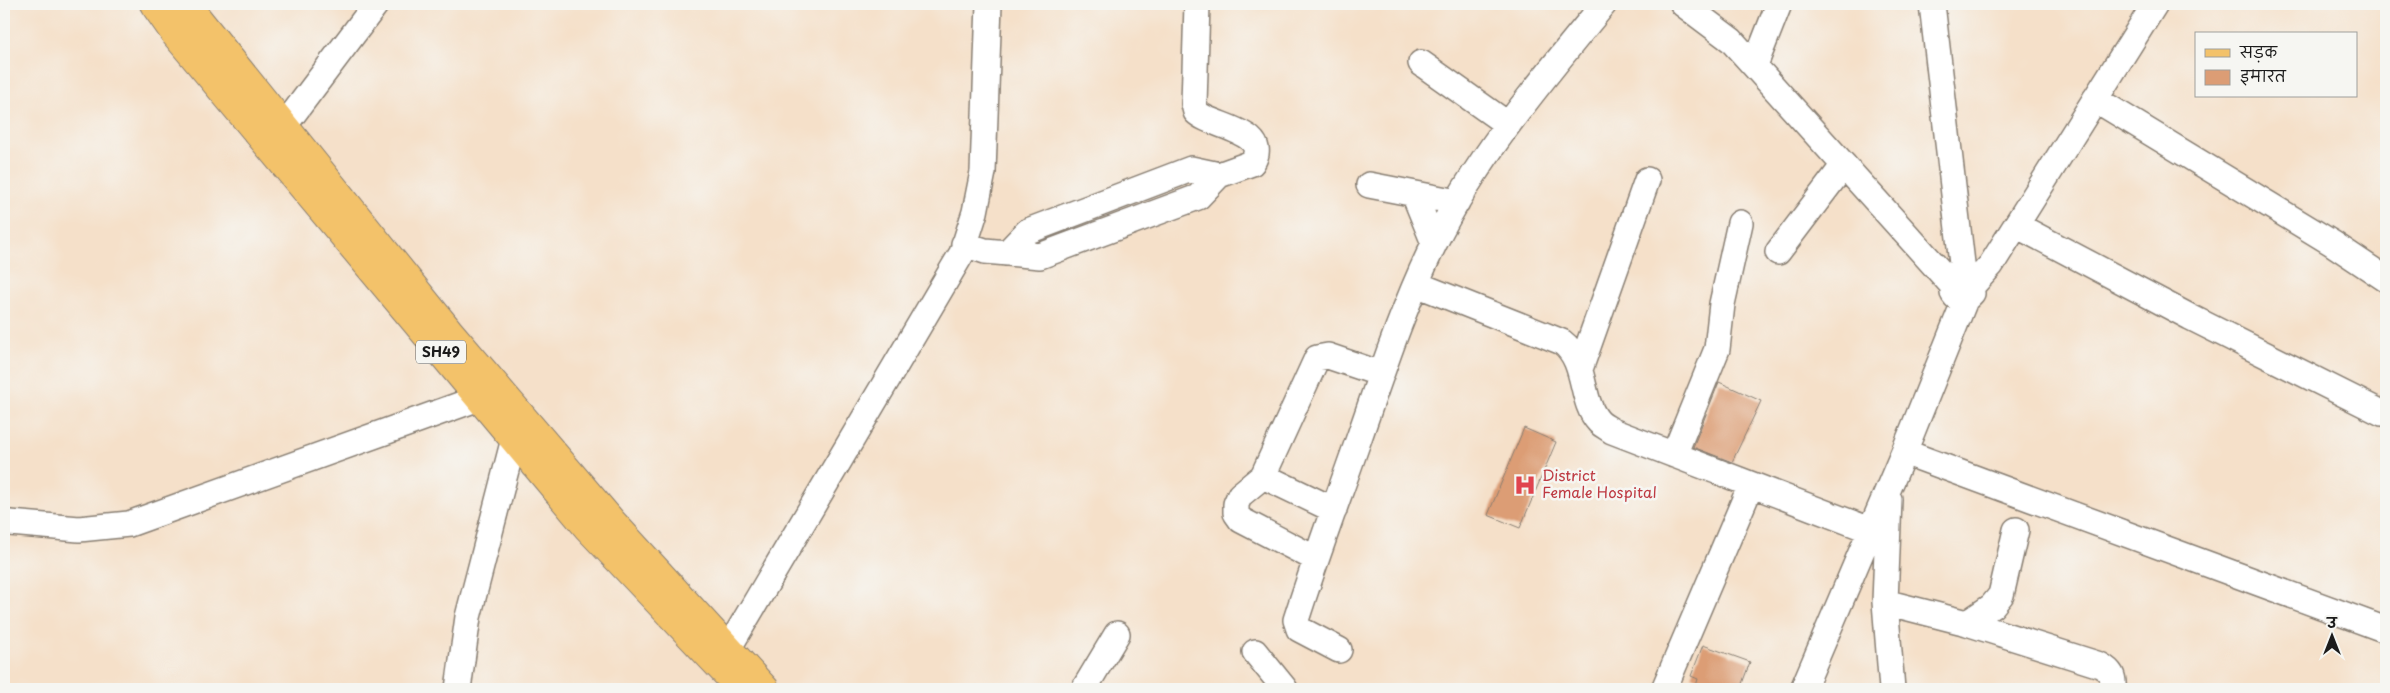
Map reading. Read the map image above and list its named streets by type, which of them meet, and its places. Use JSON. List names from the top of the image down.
{
  "streets": {
    "main road": ["SH49"]
  },
  "places": {
    "hospital": ["District Female Hospital"]
  },
  "legend": ["सड़क", "इमारत"],
  "north": "top"
}
